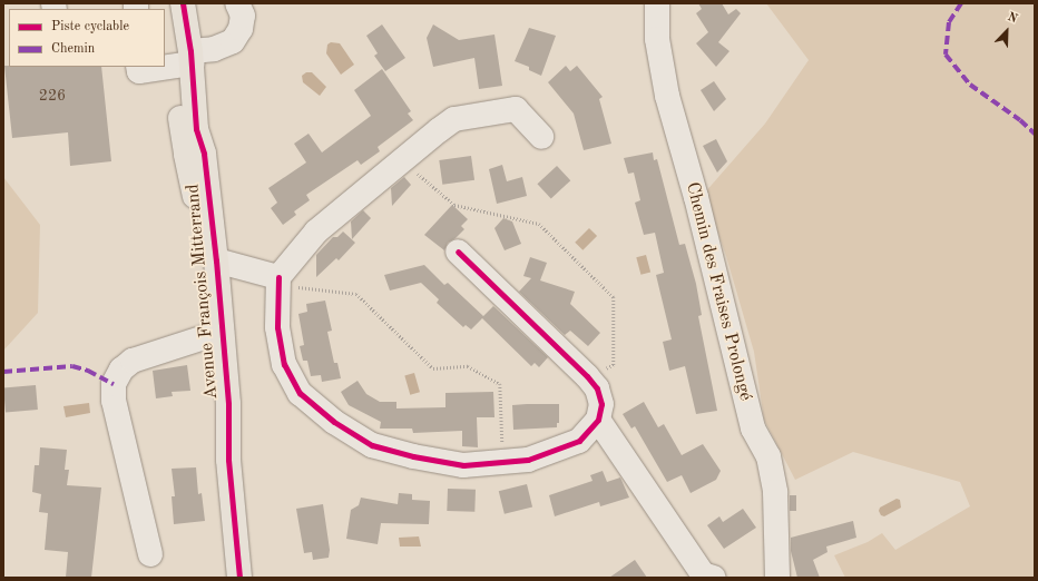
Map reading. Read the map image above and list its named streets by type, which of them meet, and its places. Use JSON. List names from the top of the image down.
{
  "streets": {
    "main road": ["Avenue François Mitterrand"],
    "street": ["Chemin des Fraises Prolongé"]
  },
  "house_numbers": ["226"],
  "legend": ["Piste cyclable", "Chemin"],
  "north": "top right"
}
